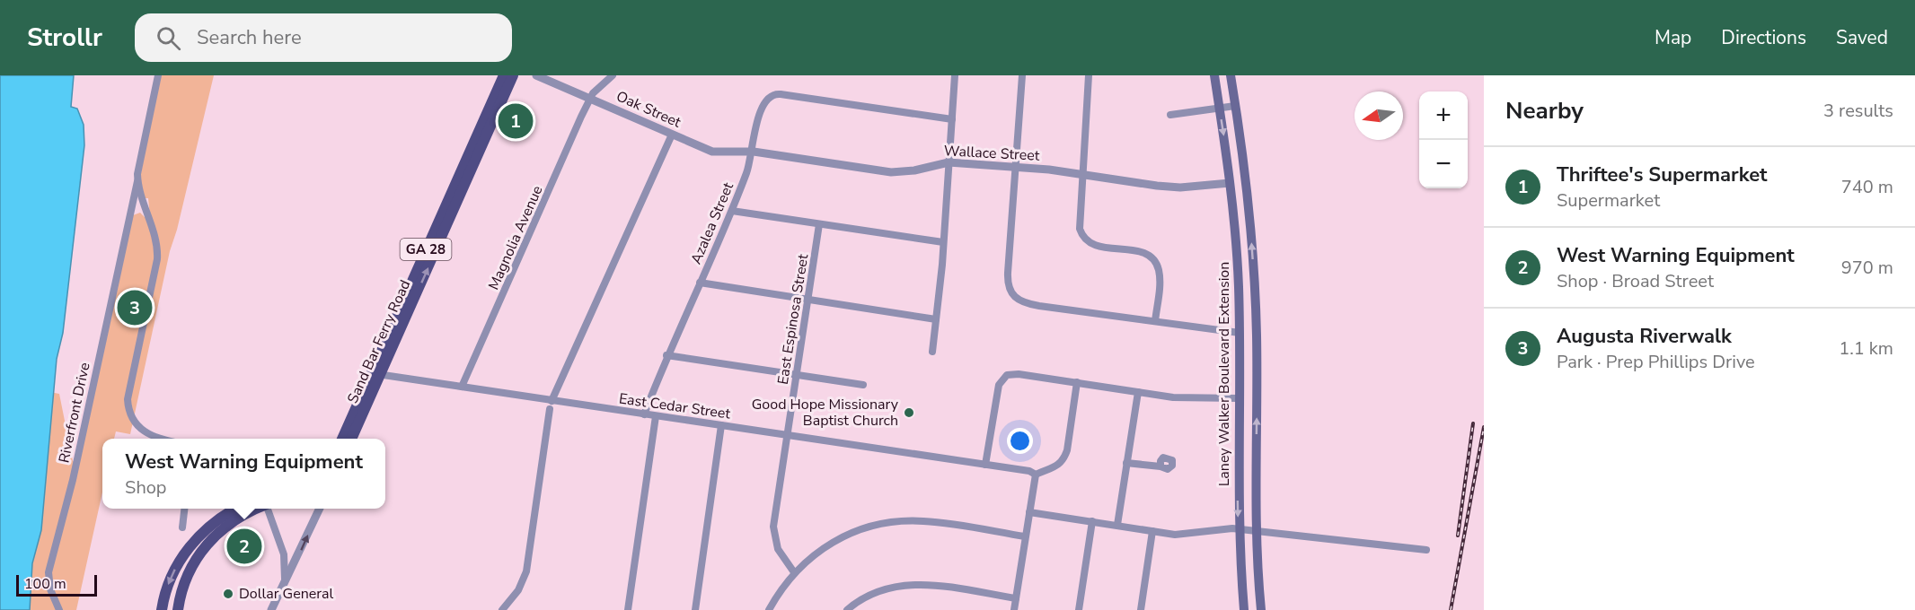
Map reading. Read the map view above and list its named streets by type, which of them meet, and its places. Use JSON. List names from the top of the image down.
{
  "streets": {
    "main road": ["GA 28", "Sand Bar Ferry Road", "Laney Walker Boulevard Extension"],
    "street": [
      "Oak Street",
      "Wallace Street",
      "Azalea Street",
      "Magnolia Avenue",
      "East Espinosa Street",
      "East Cedar Street",
      "Riverfront Drive"
    ]
  },
  "crossings": [
    ["Oak Street", "Wallace Street"],
    ["Oak Street", "Azalea Street"],
    ["Oak Street", "Magnolia Avenue"],
    ["Wallace Street", "Azalea Street"],
    ["Wallace Street", "Laney Walker Boulevard Extension"],
    ["Azalea Street", "East Cedar Street"],
    ["Magnolia Avenue", "East Cedar Street"],
    ["East Espinosa Street", "East Cedar Street"],
    ["Sand Bar Ferry Road", "East Cedar Street"]
  ],
  "places": ["Good Hope Missionary Baptist Church", "Dollar General"],
  "scale_bar": "100 m",
  "north": "left",
  "page": {
    "header": "Strollr",
    "search": "Search here",
    "nav": ["Map", "Directions", "Saved"],
    "heading": ["Nearby", "3 results"],
    "map_buttons": ["+", "−"],
    "pins": ["1", "3", "2"],
    "list": [
      {
        "mark": "1",
        "name": "Thriftee's Supermarket",
        "note": "Supermarket",
        "value": "740 m"
      },
      {
        "mark": "2",
        "name": "West Warning Equipment",
        "note": "Shop · Broad Street",
        "value": "970 m"
      },
      {
        "mark": "3",
        "name": "Augusta Riverwalk",
        "note": "Park · Prep Phillips Drive",
        "value": "1.1 km"
      }
    ],
    "popup": ["West Warning Equipment", "Shop"],
    "scale": "100 m"
  }
}
